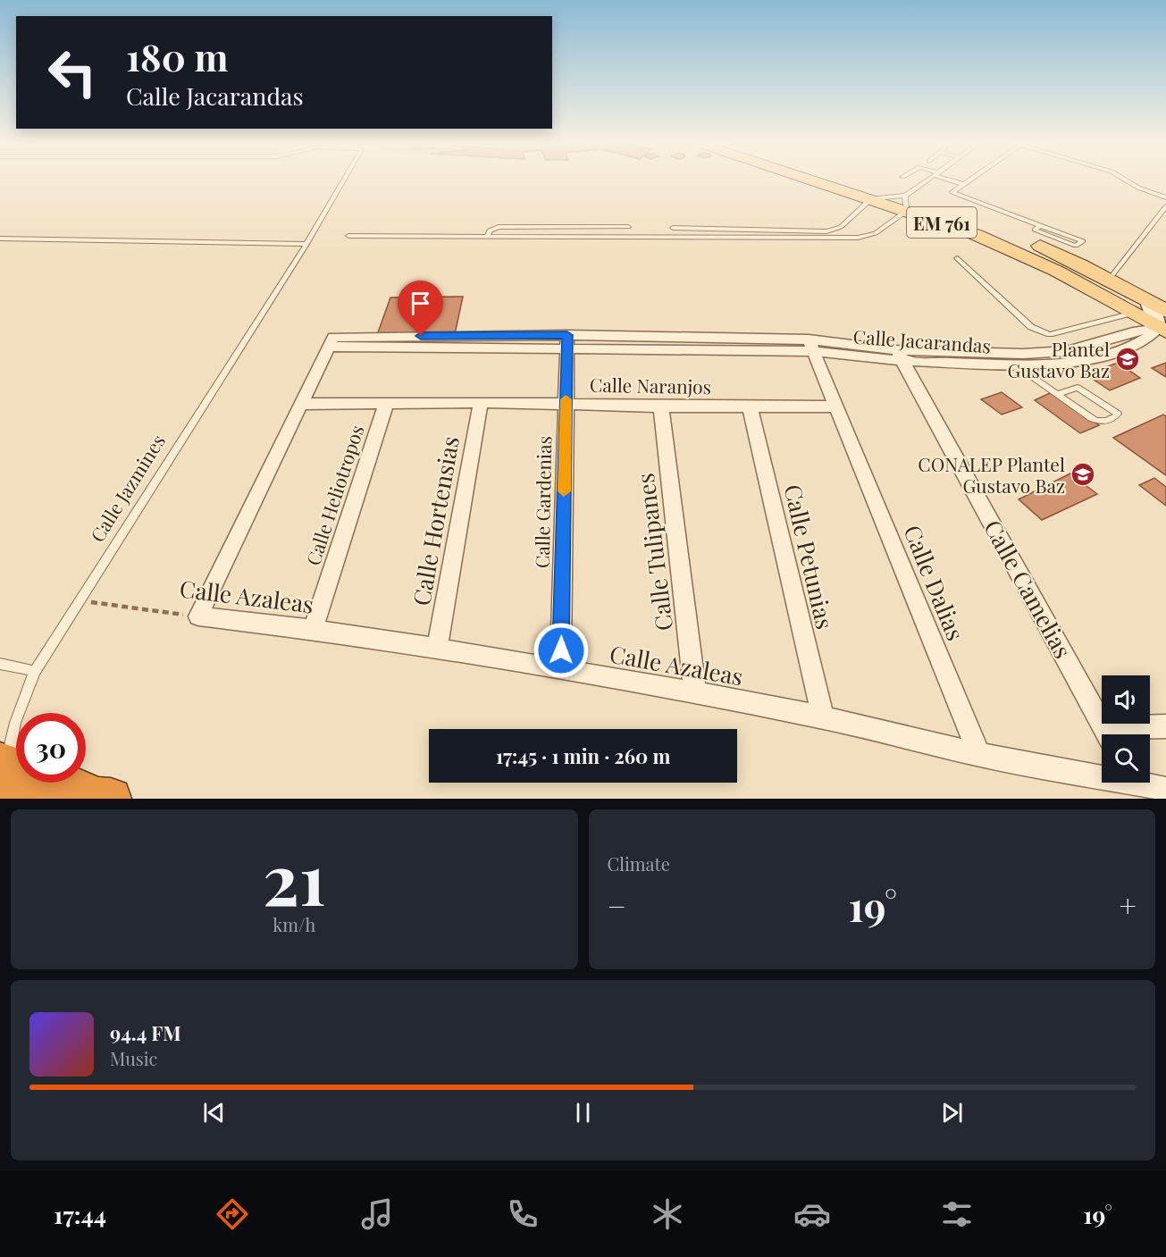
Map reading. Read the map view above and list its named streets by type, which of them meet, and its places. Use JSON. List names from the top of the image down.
{
  "streets": {
    "main road": ["EM 761"],
    "street": [
      "Calle Jacarandas",
      "Calle Naranjos",
      "Calle Heliotropos",
      "Calle Gardenias",
      "Calle Hortensias",
      "Calle Tulipanes",
      "Calle Petunias",
      "Calle Dalias",
      "Calle Camelias",
      "Calle Azaleas"
    ],
    "lane": ["Calle Jazmines"]
  },
  "crossings": [
    ["EM 761", "Calle Jacarandas"],
    ["Calle Jacarandas", "Calle Naranjos"],
    ["Calle Jacarandas", "Calle Gardenias"],
    ["Calle Jacarandas", "Calle Dalias"],
    ["Calle Jacarandas", "Calle Camelias"],
    ["Calle Naranjos", "Calle Heliotropos"],
    ["Calle Naranjos", "Calle Gardenias"],
    ["Calle Naranjos", "Calle Hortensias"],
    ["Calle Naranjos", "Calle Tulipanes"],
    ["Calle Naranjos", "Calle Petunias"],
    ["Calle Naranjos", "Calle Dalias"],
    ["Calle Jazmines", "Calle Azaleas"],
    ["Calle Heliotropos", "Calle Azaleas"],
    ["Calle Gardenias", "Calle Azaleas"],
    ["Calle Hortensias", "Calle Azaleas"],
    ["Calle Tulipanes", "Calle Azaleas"],
    ["Calle Petunias", "Calle Azaleas"],
    ["Calle Dalias", "Calle Azaleas"]
  ],
  "places": {
    "school or university": ["Plantel Gustavo Baz", "CONALEP Plantel Gustavo Baz"]
  },
  "page": {
    "turn": ["180 m", "Calle Jacarandas"],
    "limit": "30",
    "trip": "17:45 · 1 min · 260 m",
    "tile": [
      ["21", "km/h"],
      "Climate"
    ],
    "heat": ["−", "19°", "+"],
    "song": ["94.4 FM", "Music"],
    "tabs": ["17:44", "19°"]
  }
}
